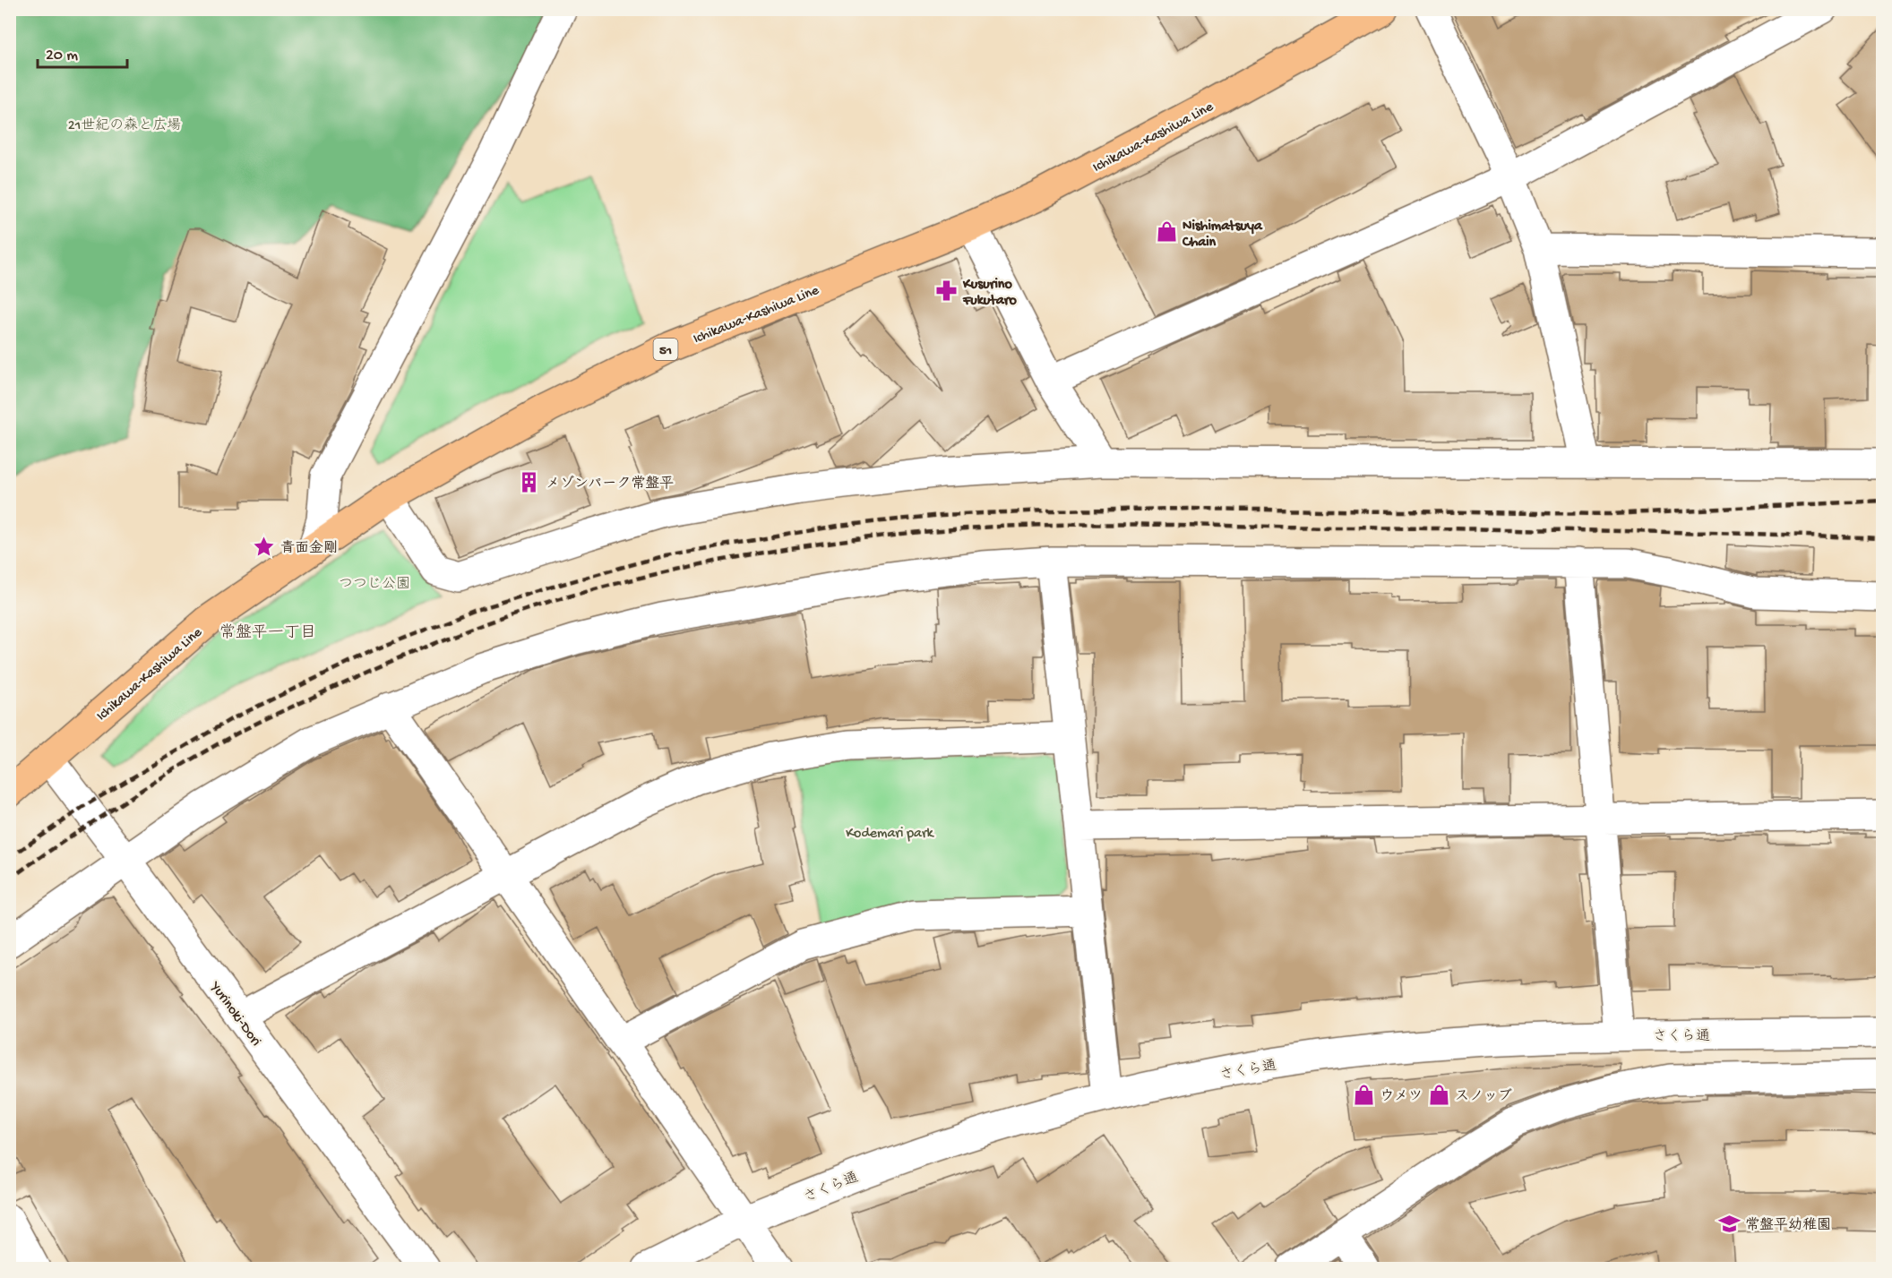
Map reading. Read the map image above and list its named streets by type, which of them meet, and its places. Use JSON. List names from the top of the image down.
{
  "streets": {
    "main road": ["Ichikawa-Kashiwa Line", "51"],
    "street": ["Yurinoki-Dori", "さくら通"]
  },
  "crossings": [
    ["Ichikawa-Kashiwa Line", "Yurinoki-Dori"]
  ],
  "districts": ["常盤平一丁目"],
  "parks": ["21世紀の森と広場", "つつじ公園", "Kodemari park"],
  "places": {
    "shop": ["Nishimatsuya Chain", "ウメツ", "スノッブ"],
    "pharmacy": ["Kusurino Fukutaro"],
    "building": ["メゾンパーク常盤平"],
    "place": ["青面金剛"],
    "school or university": ["常盤平幼稚園"]
  },
  "scale_bar": "20 m"
}
